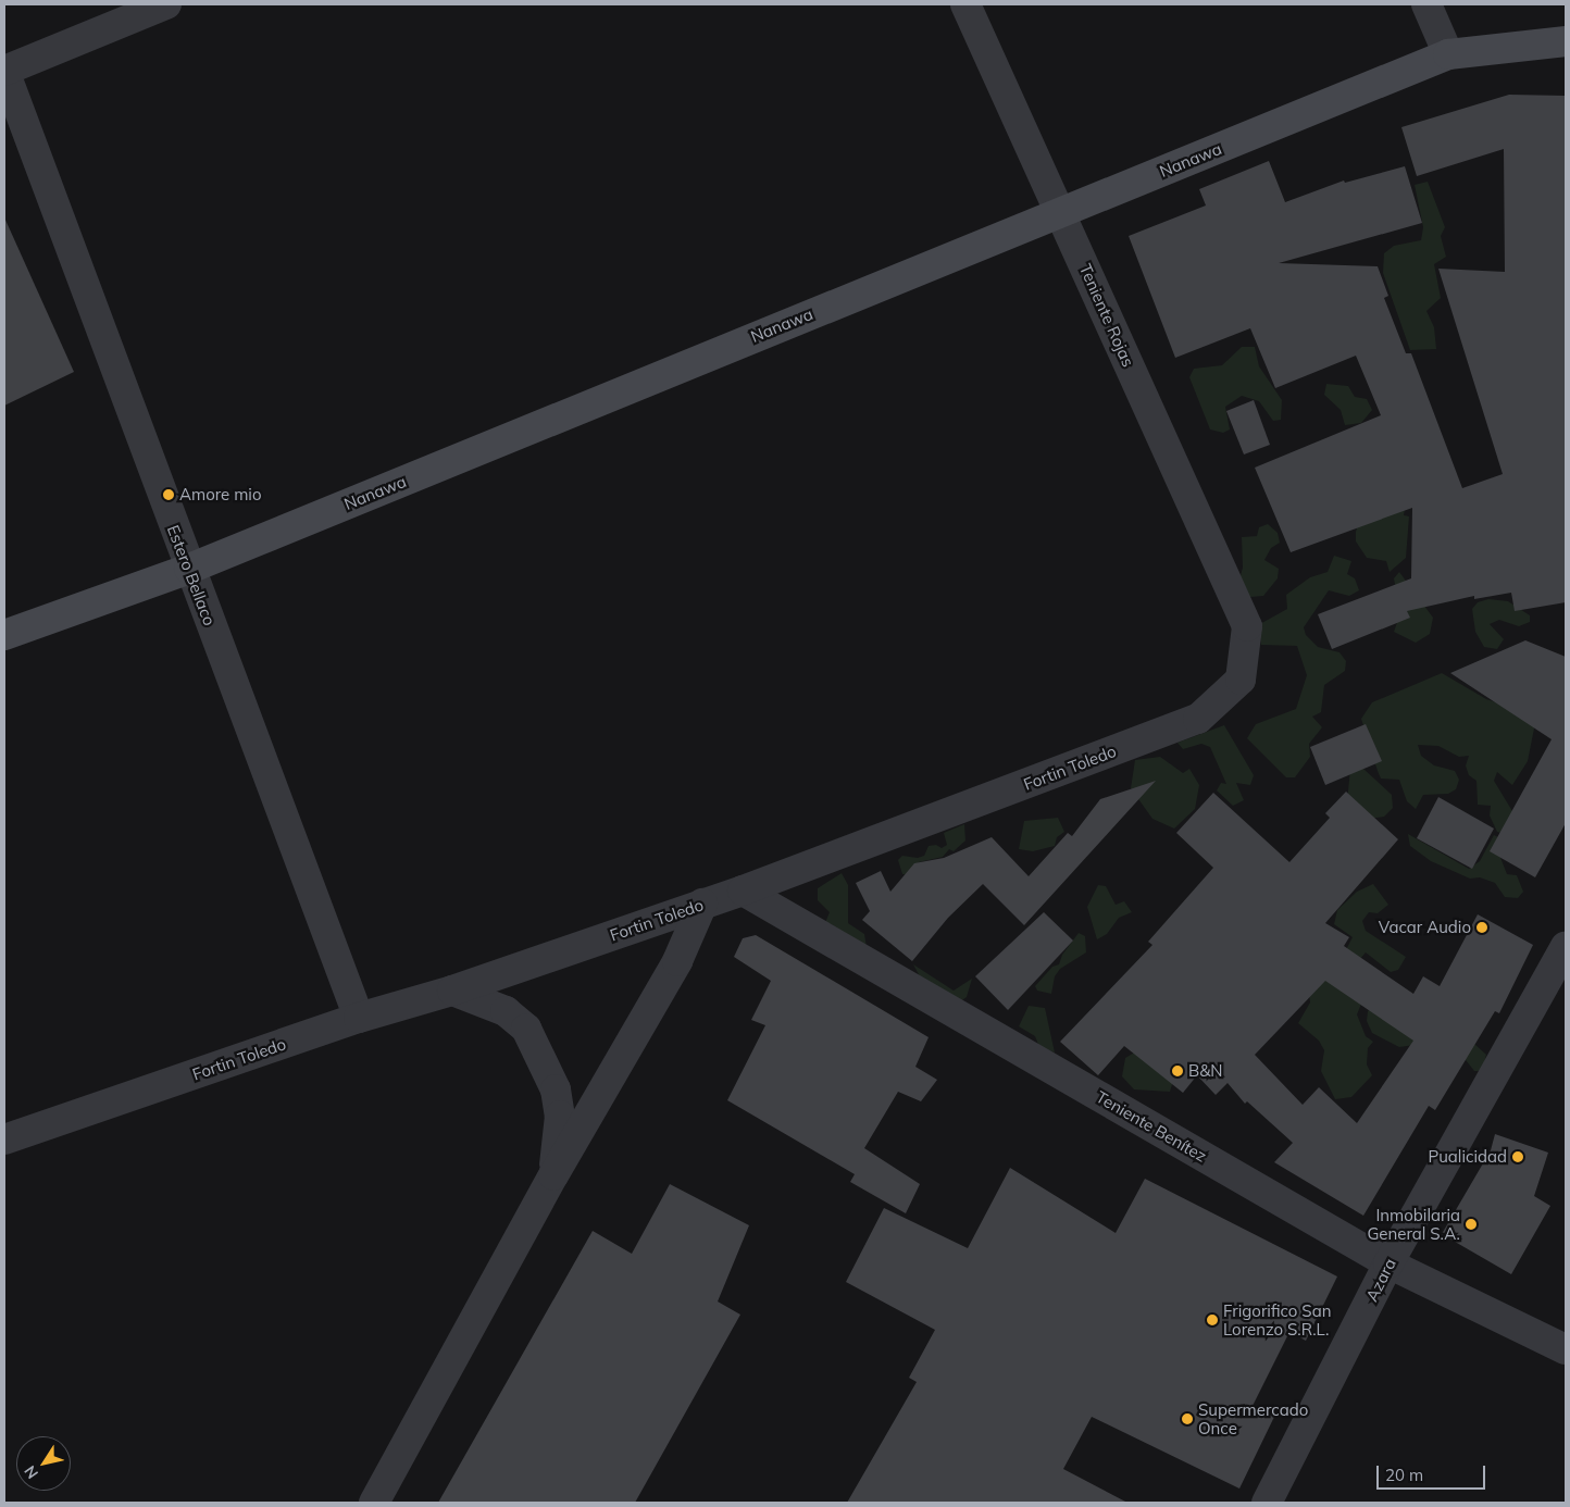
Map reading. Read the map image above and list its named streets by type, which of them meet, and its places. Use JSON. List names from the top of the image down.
{
  "streets": {
    "street": [
      "Nanawa",
      "Teniente Rojas",
      "Estero Bellaco",
      "Fortin Toledo",
      "Teniente Benítez",
      "Azara"
    ]
  },
  "crossings": [
    ["Nanawa", "Teniente Rojas"],
    ["Nanawa", "Estero Bellaco"],
    ["Teniente Rojas", "Fortin Toledo"],
    ["Estero Bellaco", "Fortin Toledo"],
    ["Fortin Toledo", "Teniente Benítez"],
    ["Teniente Benítez", "Azara"]
  ],
  "places": [
    "Amore mio",
    "Vacar Audio",
    "B&N",
    "Pualicidad",
    "Inmobilaria General S.A.",
    "Frigorifico San Lorenzo S.R.L.",
    "Supermercado Once"
  ],
  "scale_bar": "20 m",
  "north": "bottom left"
}
